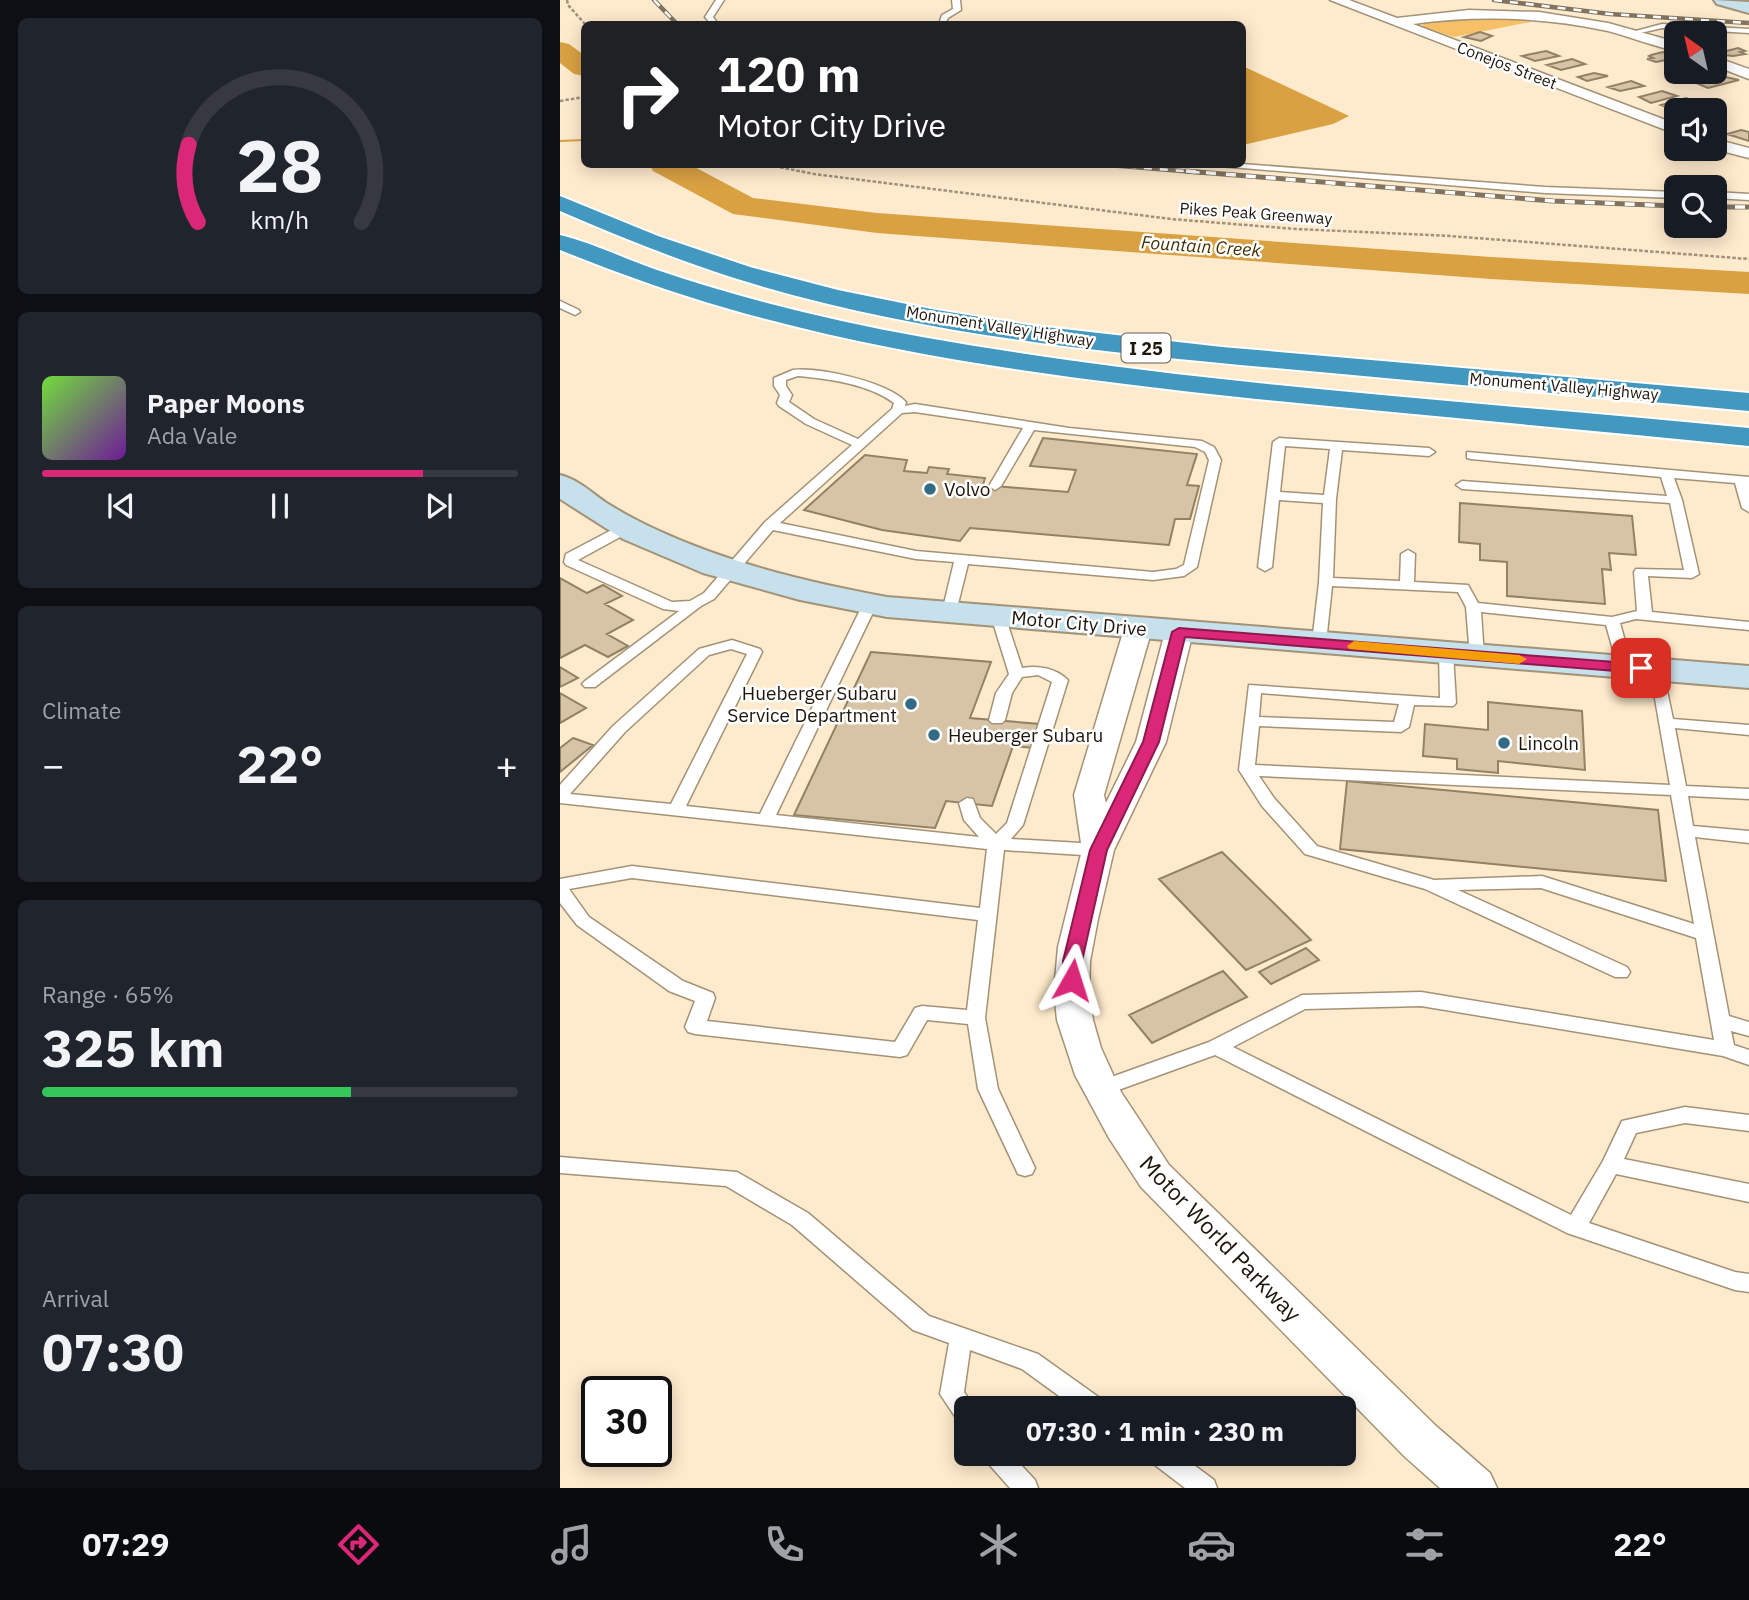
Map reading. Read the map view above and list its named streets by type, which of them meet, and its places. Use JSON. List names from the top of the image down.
{
  "streets": {
    "highway": ["Monument Valley Highway", "I 25"],
    "street": ["Conejos Street", "Motor City Drive", "Motor World Parkway"],
    "path": ["Pikes Peak Greenway"]
  },
  "crossings": [
    ["Motor City Drive", "Motor World Parkway"]
  ],
  "water": ["Fountain Creek"],
  "places": [
    "Volvo",
    "Hueberger Subaru Service Department",
    "Heuberger Subaru",
    "Lincoln"
  ],
  "north": "top left",
  "page": {
    "turn": ["120 m", "Motor City Drive"],
    "song": ["Paper Moons", "Ada Vale"],
    "tile": [
      "Climate",
      ["Range · 65%", "325 km"],
      ["Arrival", "07:30"]
    ],
    "heat": ["−", "22°", "+"],
    "limit": "30",
    "trip": "07:30 · 1 min · 230 m",
    "tabs": ["07:29", "22°"],
    "gauge": ["28", "km/h"]
  }
}
